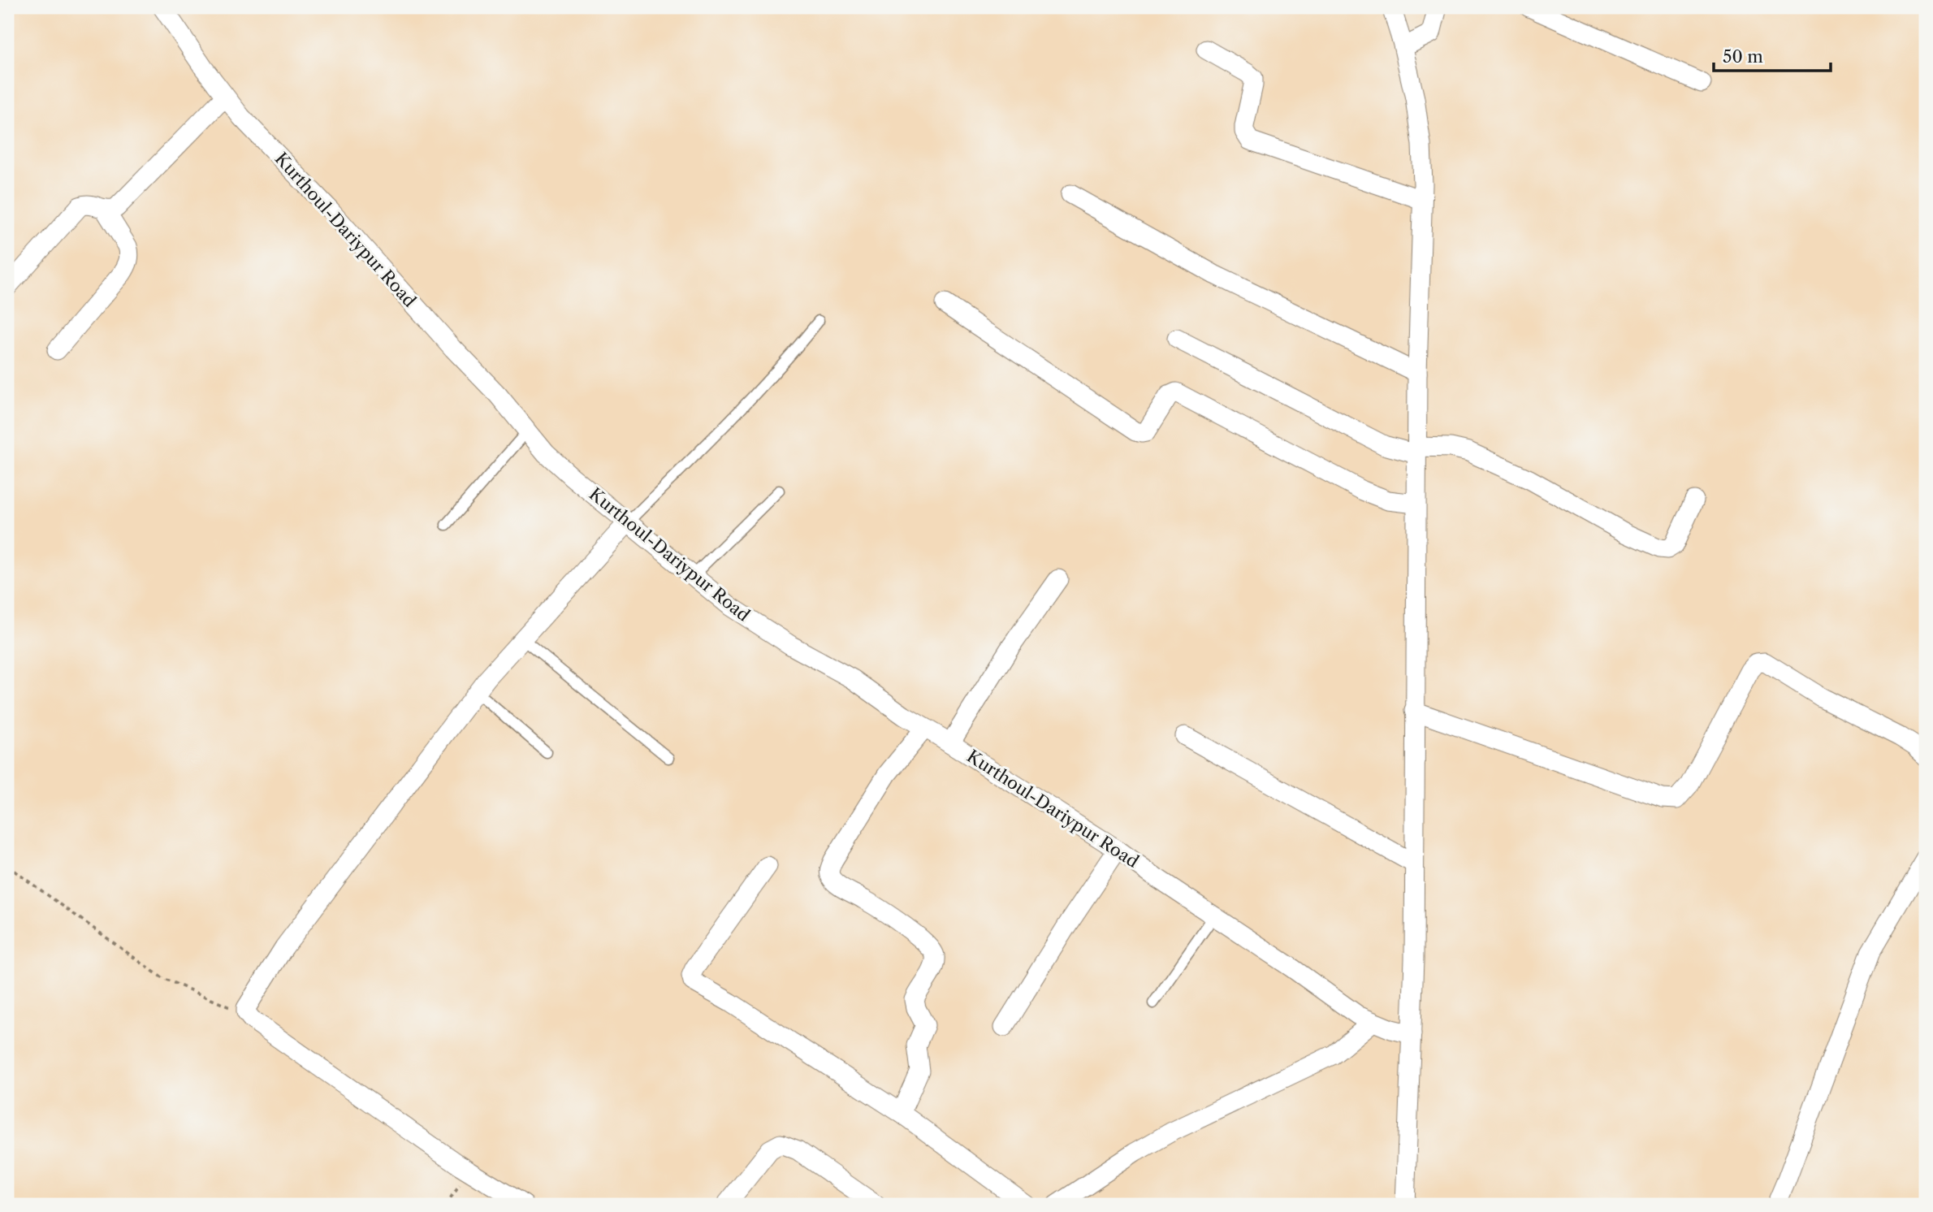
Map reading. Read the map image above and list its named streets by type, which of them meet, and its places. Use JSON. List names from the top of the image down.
{
  "streets": {
    "street": ["Kurthoul-Dariypur Road"]
  },
  "scale_bar": "50 m"
}
